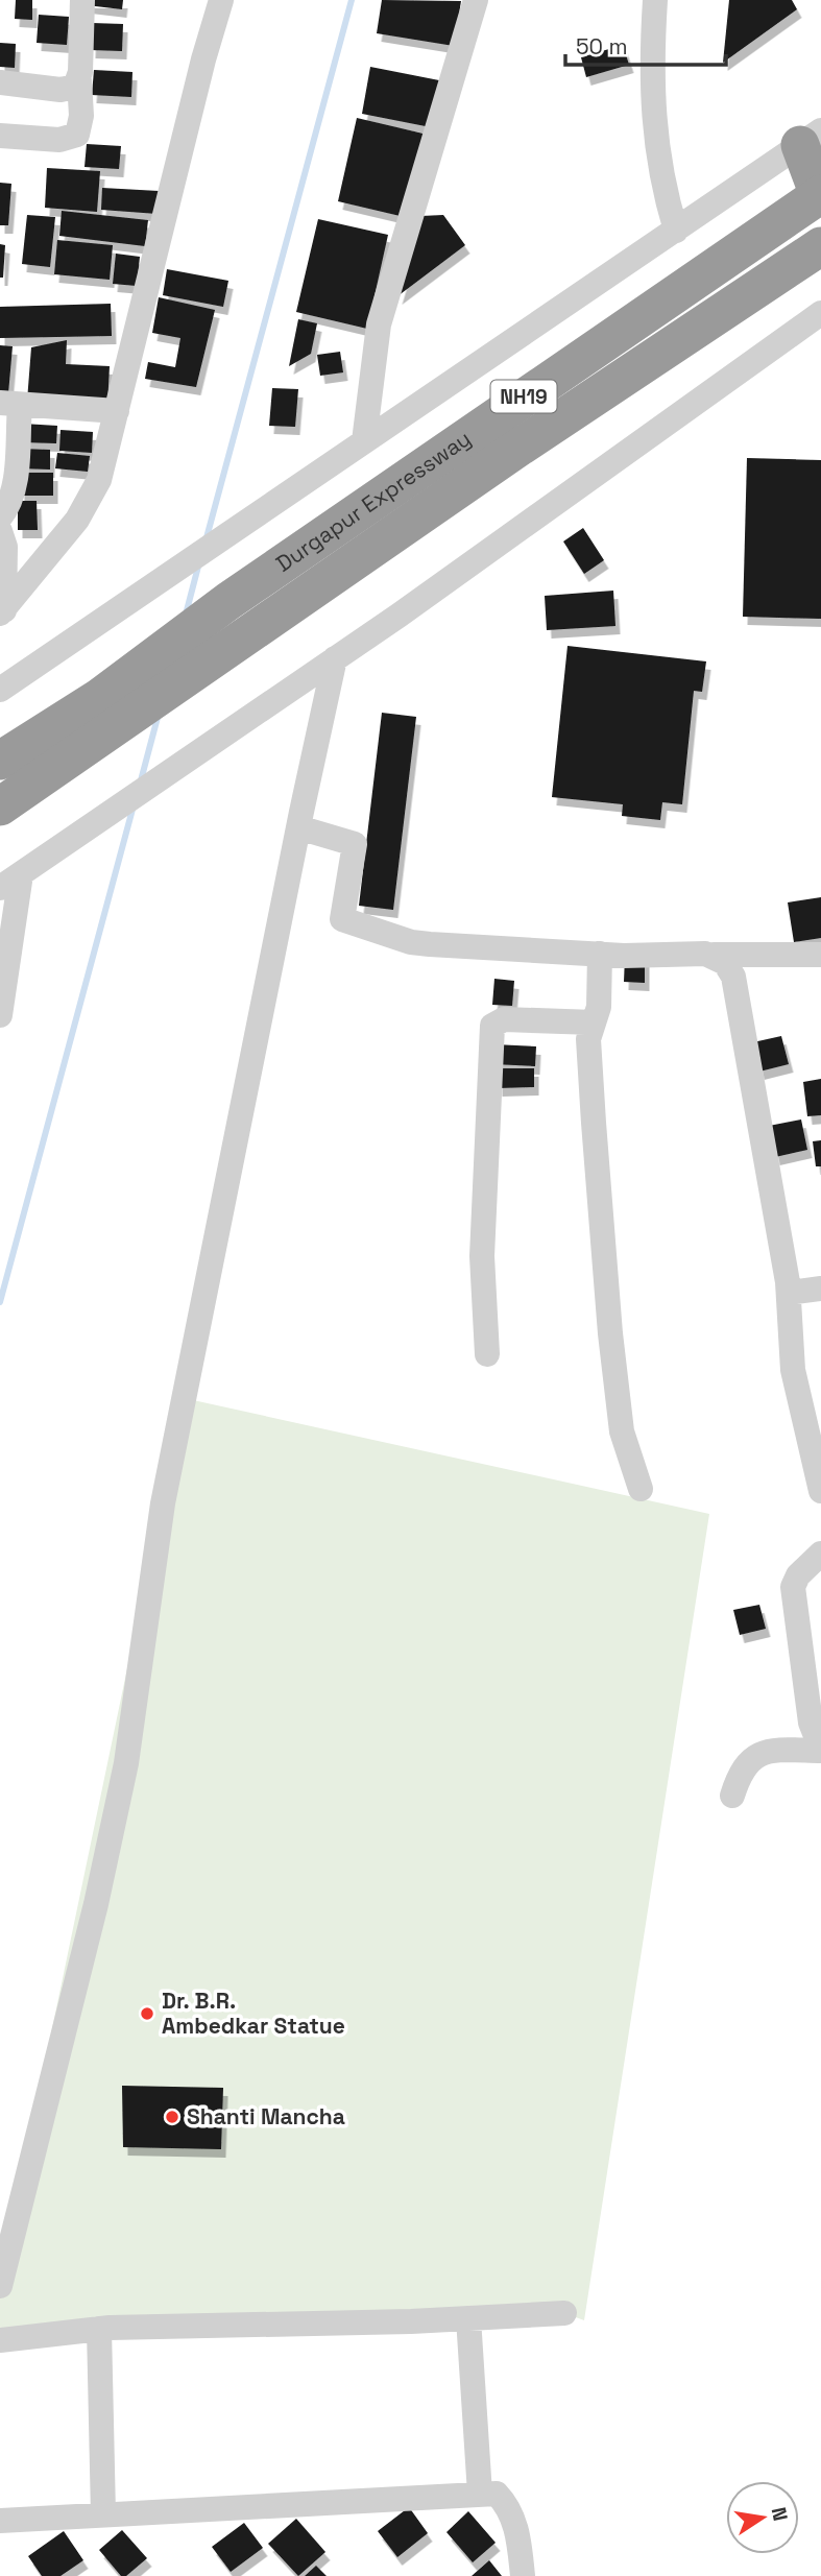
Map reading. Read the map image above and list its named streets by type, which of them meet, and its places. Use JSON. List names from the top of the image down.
{
  "streets": {
    "highway": ["NH19", "Durgapur Expressway"]
  },
  "places": ["Dr. B.R. Ambedkar Statue", "Shanti Mancha"],
  "scale_bar": "50 m",
  "north": "right"
}
